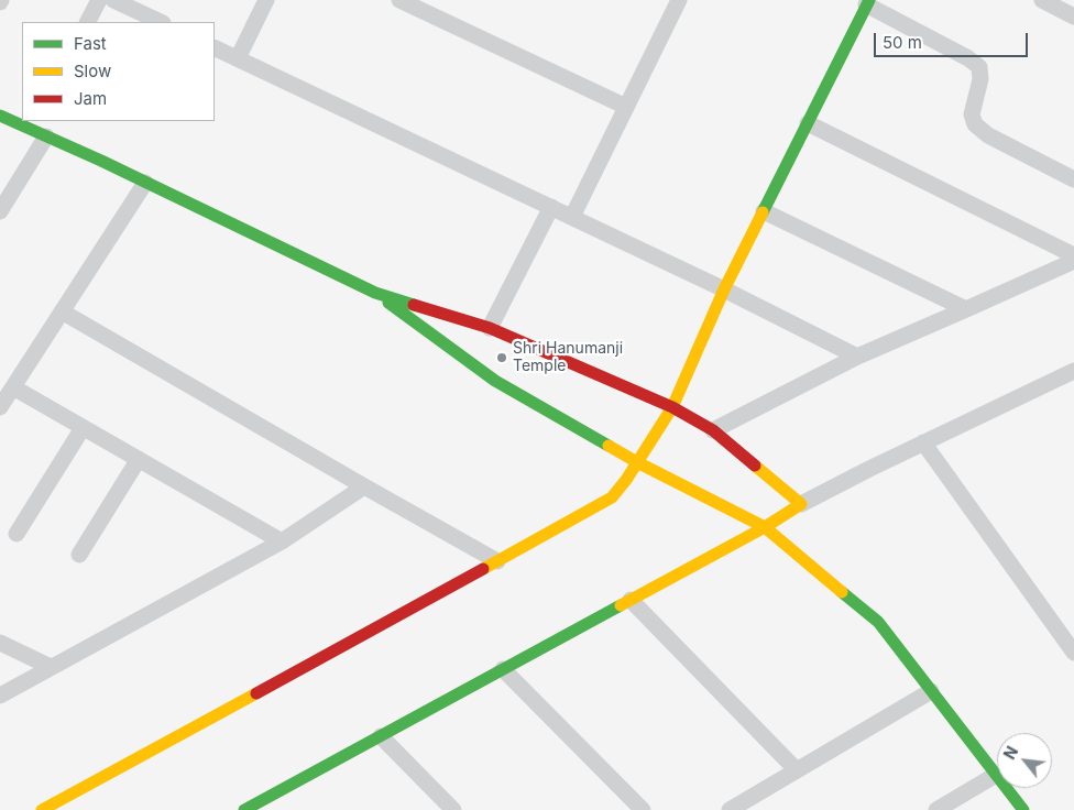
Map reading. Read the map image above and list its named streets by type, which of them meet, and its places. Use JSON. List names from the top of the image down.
{
  "places": ["Shri Hanumanji Temple"],
  "legend": ["Fast", "Slow", "Jam"],
  "scale_bar": "50 m",
  "north": "top left"
}
